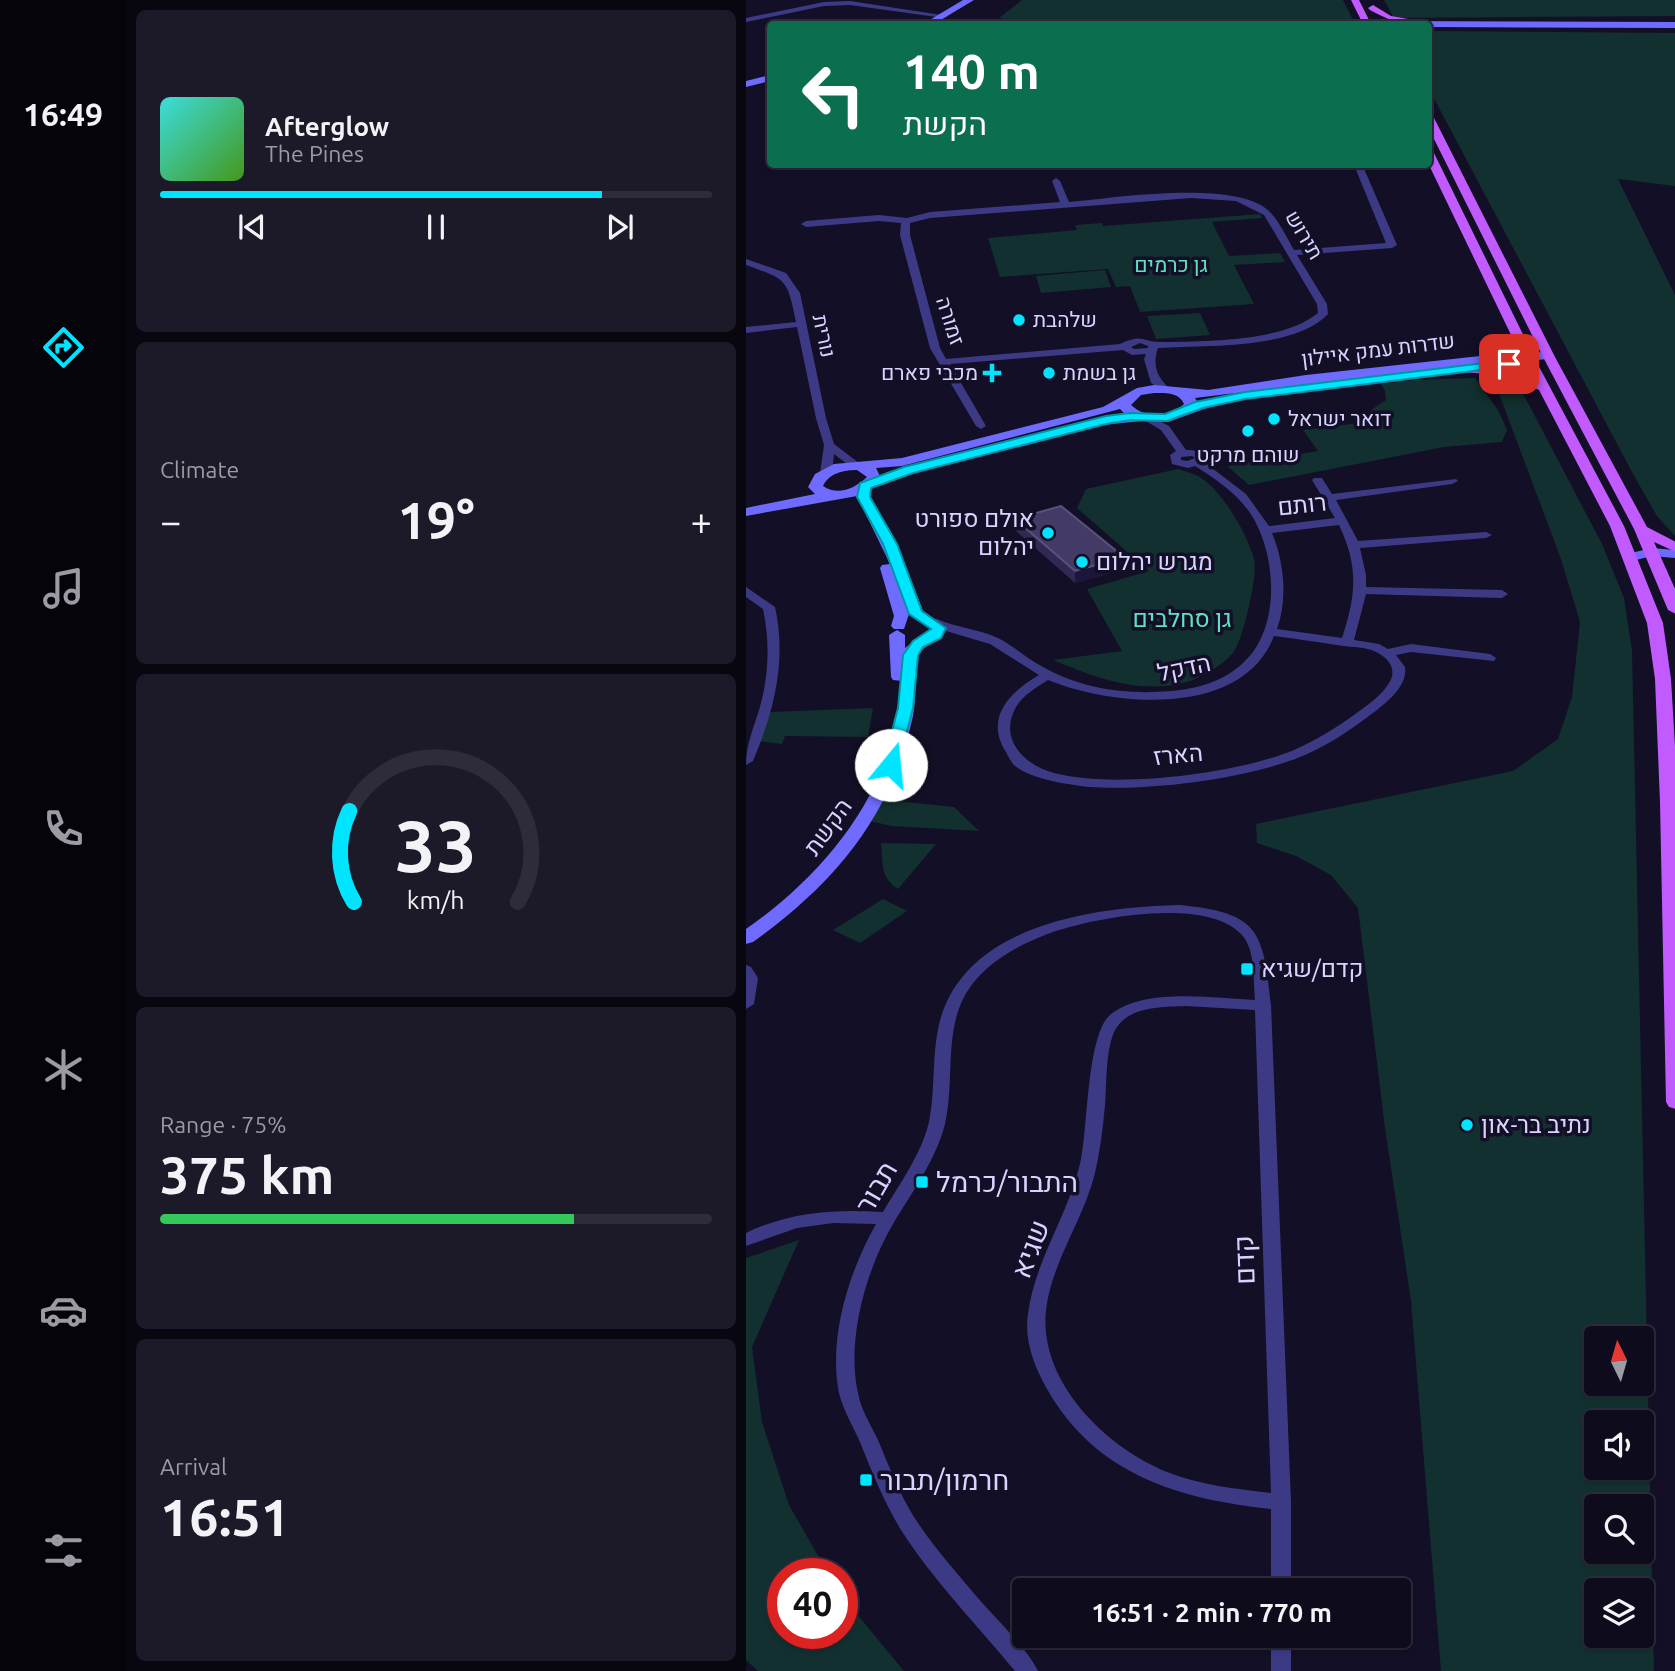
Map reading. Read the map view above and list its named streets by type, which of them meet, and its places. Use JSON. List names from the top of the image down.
{
  "streets": {
    "street": [
      "תירוש",
      "זמורה",
      "נורית",
      "שדרות עמק איילון",
      "רותם",
      "הדקל",
      "הארז",
      "הקשת",
      "תבור",
      "שגיא",
      "קדם"
    ]
  },
  "crossings": [
    ["תירוש", "זמורה"],
    ["נורית", "הקשת"],
    ["רותם", "הדקל"],
    ["הדקל", "הארז"],
    ["הדקל", "הקשת"],
    ["תבור", "קדם"],
    ["שגיא", "קדם"]
  ],
  "parks": ["גן כרמים", "גן סחלבים"],
  "places": {
    "other": [
      "שלהבת",
      "גן בשמת",
      "דואר ישראל",
      "שוהם מרקט",
      "אולם ספורט יהלום",
      "מגרש יהלום",
      "נתיב בר-און"
    ],
    "health": ["מכבי פארם"],
    "transit": ["קדם/שגיא", "התבור/כרמל", "חרמון/תבור"]
  },
  "north": "top",
  "page": {
    "tabs": "16:49",
    "turn": ["140 m", "הקשת"],
    "song": ["Afterglow", "The Pines"],
    "tile": [
      "Climate",
      ["Range · 75%", "375 km"],
      ["Arrival", "16:51"]
    ],
    "heat": ["−", "19°", "+"],
    "limit": "40",
    "trip": "16:51 · 2 min · 770 m",
    "gauge": ["33", "km/h"]
  }
}
